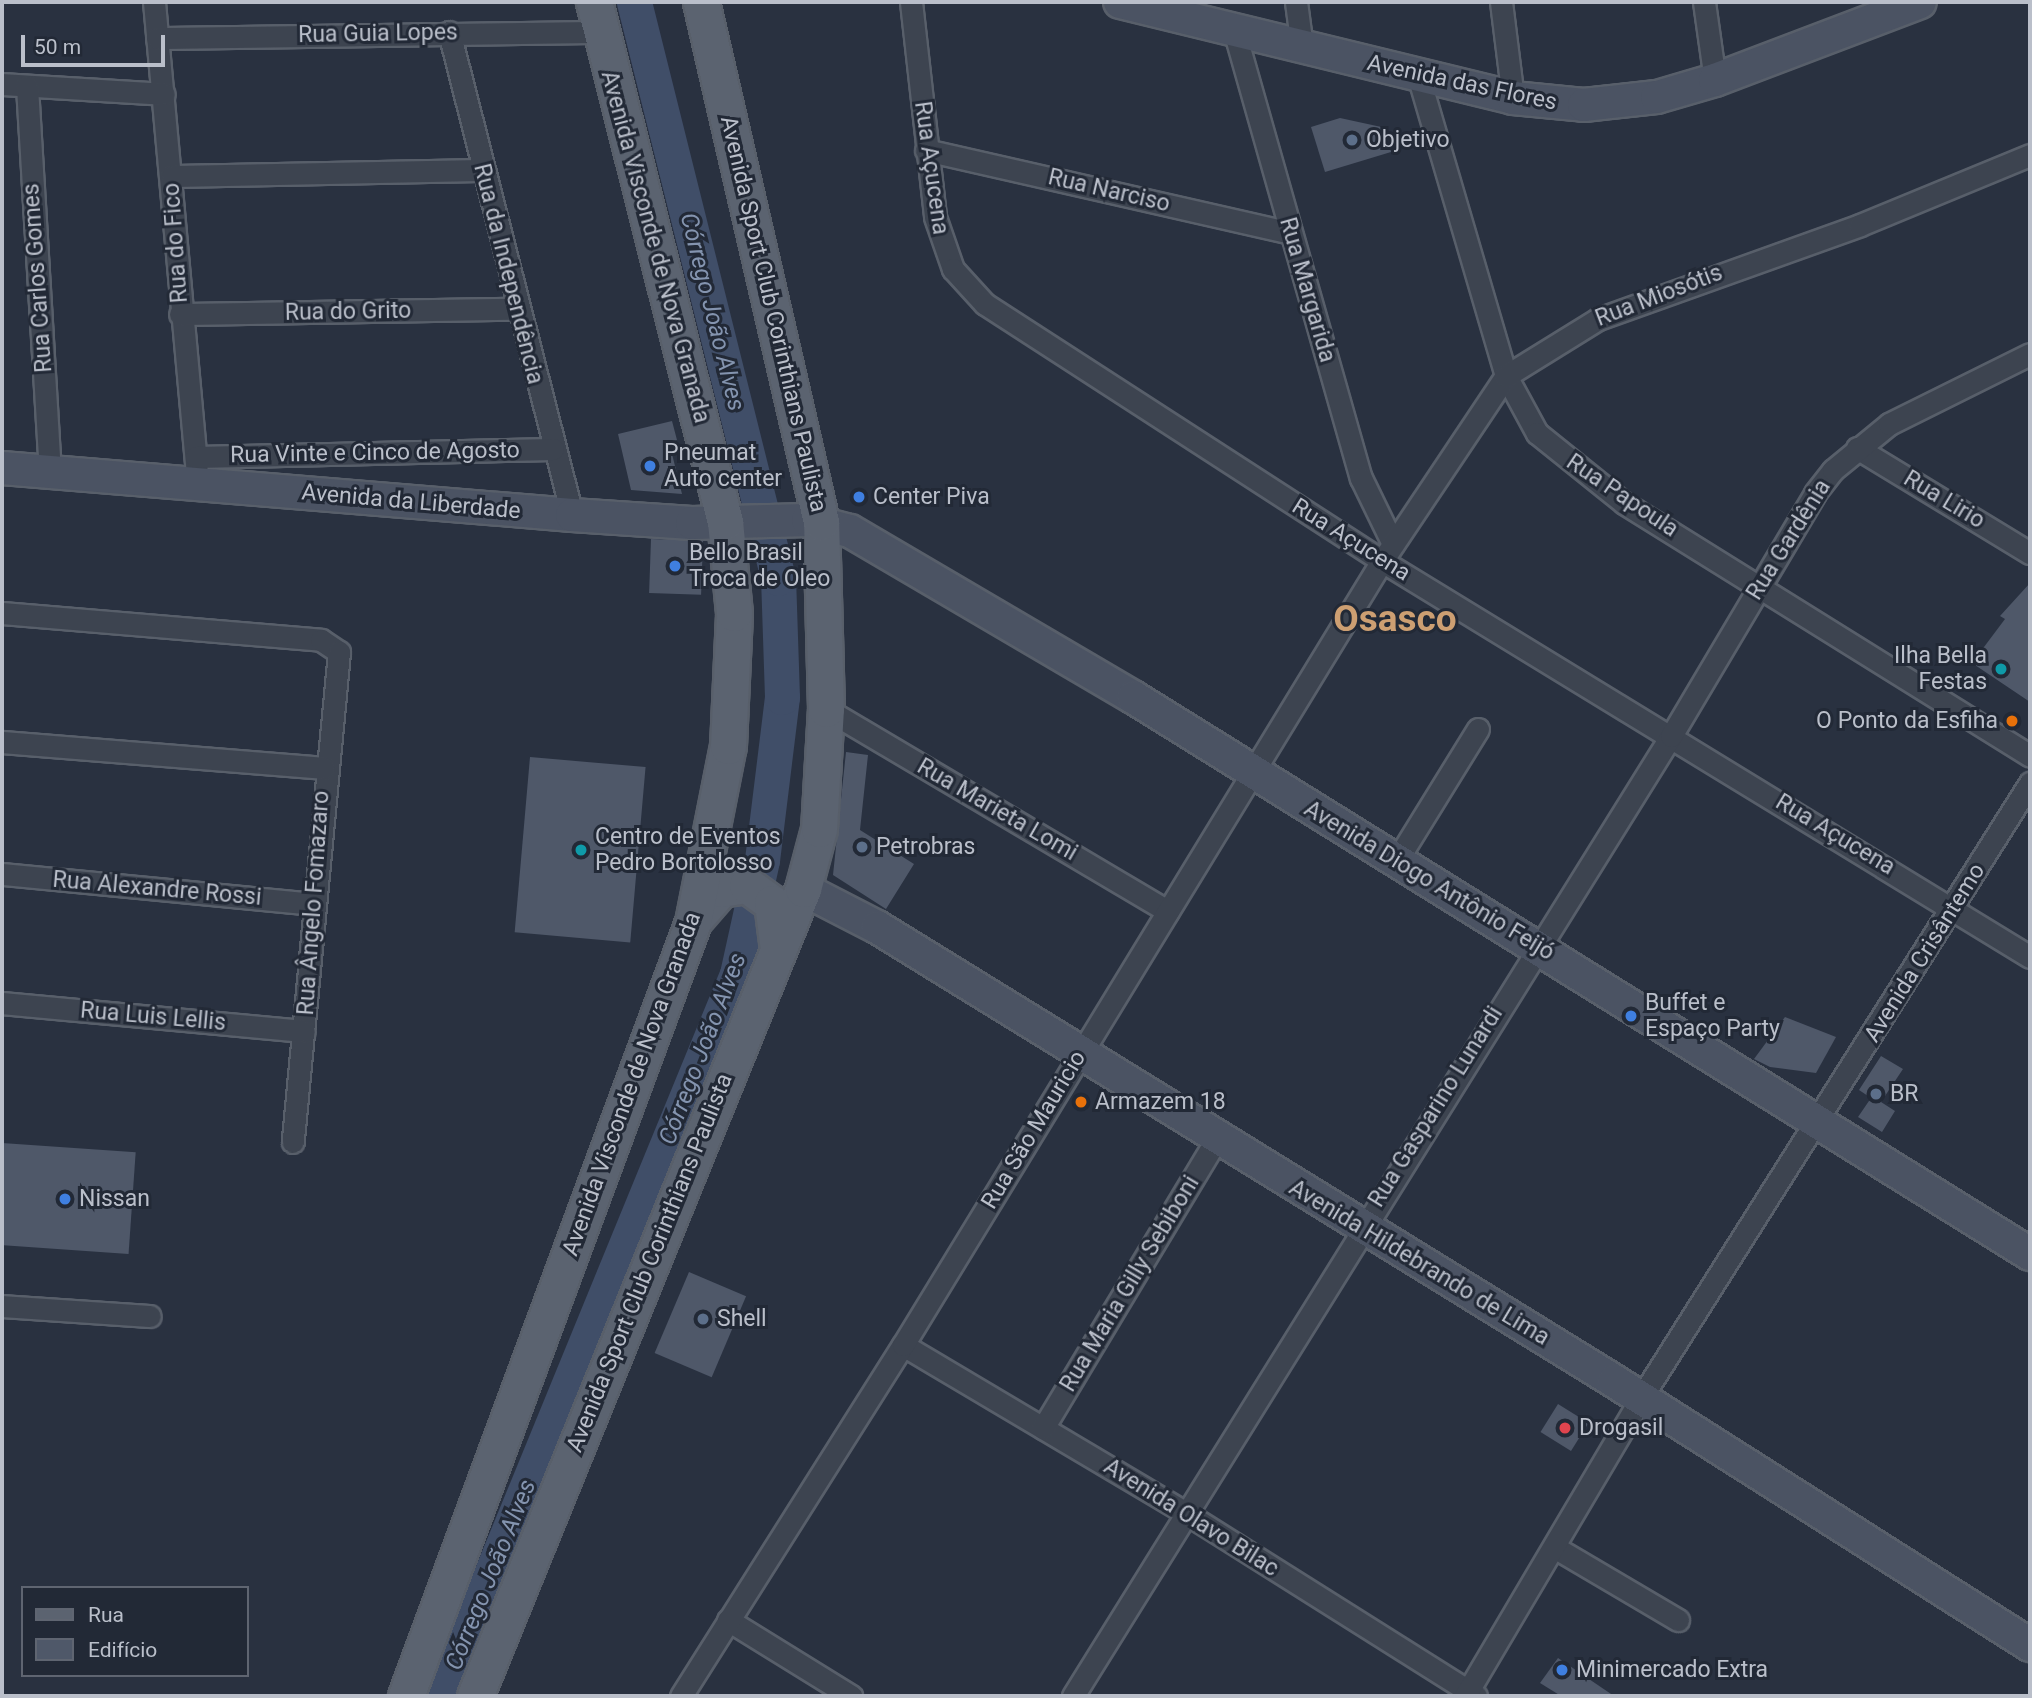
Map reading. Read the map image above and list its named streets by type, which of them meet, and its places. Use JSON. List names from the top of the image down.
{
  "streets": {
    "main road": [
      "Avenida das Flores",
      "Avenida Visconde de Nova Granada",
      "Avenida Sport Club Corinthians Paulista",
      "Avenida da Liberdade",
      "Avenida Diogo Antônio Feijó",
      "Avenida Hildebrando de Lima"
    ],
    "street": [
      "Rua Guia Lopes",
      "Rua Açucena",
      "Rua Narciso",
      "Rua do Fico",
      "Rua da Independência",
      "Rua Carlos Gomes",
      "Rua Margarida",
      "Rua Miosótis",
      "Rua do Grito",
      "Rua Vinte e Cinco de Agosto",
      "Rua Papoula",
      "Rua Lirio",
      "Rua Gardênia",
      "Rua Marieta Lomi",
      "Rua Alexandre Rossi",
      "Rua Ângelo Fomazaro",
      "Avenida Crisântemo",
      "Rua Luis Lellis",
      "Rua Gasparino Lunardi",
      "Rua São Mauricio",
      "Rua Maria Gilly Sebiboni",
      "Avenida Olavo Bilac"
    ]
  },
  "crossings": [
    ["Rua Guia Lopes", "Rua do Fico"],
    ["Rua Guia Lopes", "Avenida Visconde de Nova Granada"],
    ["Rua Guia Lopes", "Rua da Independência"],
    ["Avenida das Flores", "Rua Margarida"],
    ["Avenida das Flores", "Rua Papoula"],
    ["Rua Açucena", "Rua Narciso"],
    ["Rua Açucena", "Rua Margarida"],
    ["Rua Açucena", "Rua Miosótis"],
    ["Rua Açucena", "Rua Gardênia"],
    ["Rua Açucena", "Avenida Crisântemo"],
    ["Rua Açucena", "Rua Gasparino Lunardi"],
    ["Rua Açucena", "Rua São Mauricio"],
    ["Rua Narciso", "Rua Margarida"],
    ["Rua do Fico", "Rua do Grito"],
    ["Rua do Fico", "Rua Vinte e Cinco de Agosto"],
    ["Rua do Fico", "Avenida da Liberdade"],
    ["Avenida Visconde de Nova Granada", "Avenida da Liberdade"],
    ["Rua da Independência", "Rua do Grito"],
    ["Rua da Independência", "Rua Vinte e Cinco de Agosto"],
    ["Rua da Independência", "Avenida da Liberdade"],
    ["Rua Carlos Gomes", "Avenida da Liberdade"],
    ["Rua Margarida", "Rua Miosótis"],
    ["Rua Margarida", "Rua São Mauricio"],
    ["Rua Miosótis", "Rua Papoula"],
    ["Rua Miosótis", "Rua São Mauricio"],
    ["Avenida Sport Club Corinthians Paulista", "Avenida da Liberdade"],
    ["Avenida Sport Club Corinthians Paulista", "Rua Marieta Lomi"],
    ["Avenida Sport Club Corinthians Paulista", "Avenida Diogo Antônio Feijó"],
    ["Avenida Sport Club Corinthians Paulista", "Avenida Hildebrando de Lima"],
    ["Rua Vinte e Cinco de Agosto", "Avenida da Liberdade"],
    ["Rua Papoula", "Rua Gardênia"],
    ["Rua Lirio", "Rua Gardênia"],
    ["Avenida da Liberdade", "Avenida Diogo Antônio Feijó"],
    ["Rua Gardênia", "Rua Gasparino Lunardi"],
    ["Rua Marieta Lomi", "Rua São Mauricio"],
    ["Avenida Diogo Antônio Feijó", "Avenida Crisântemo"],
    ["Avenida Diogo Antônio Feijó", "Rua Gasparino Lunardi"],
    ["Avenida Diogo Antônio Feijó", "Rua São Mauricio"],
    ["Rua Alexandre Rossi", "Rua Ângelo Fomazaro"],
    ["Rua Ângelo Fomazaro", "Rua Luis Lellis"],
    ["Avenida Crisântemo", "Avenida Hildebrando de Lima"],
    ["Avenida Crisântemo", "Avenida Olavo Bilac"],
    ["Rua Gasparino Lunardi", "Avenida Hildebrando de Lima"],
    ["Rua Gasparino Lunardi", "Avenida Olavo Bilac"],
    ["Rua São Mauricio", "Avenida Hildebrando de Lima"],
    ["Rua São Mauricio", "Avenida Olavo Bilac"],
    ["Avenida Hildebrando de Lima", "Rua Maria Gilly Sebiboni"],
    ["Rua Maria Gilly Sebiboni", "Avenida Olavo Bilac"]
  ],
  "districts": ["Osasco"],
  "water": ["Córrego João Alves"],
  "places": [
    "Objetivo",
    "Pneumat Auto center",
    "Center Piva",
    "Bello Brasil Troca de Oleo",
    "Ilha Bella Festas",
    "O Ponto da Esfiha",
    "Petrobras",
    "Centro de Eventos Pedro Bortolosso",
    "Buffet e Espaço Party",
    "BR",
    "Armazem 18",
    "Nissan",
    "Shell",
    "Drogasil",
    "Minimercado Extra"
  ],
  "legend": ["Rua", "Edifício"],
  "scale_bar": "50 m"
}
